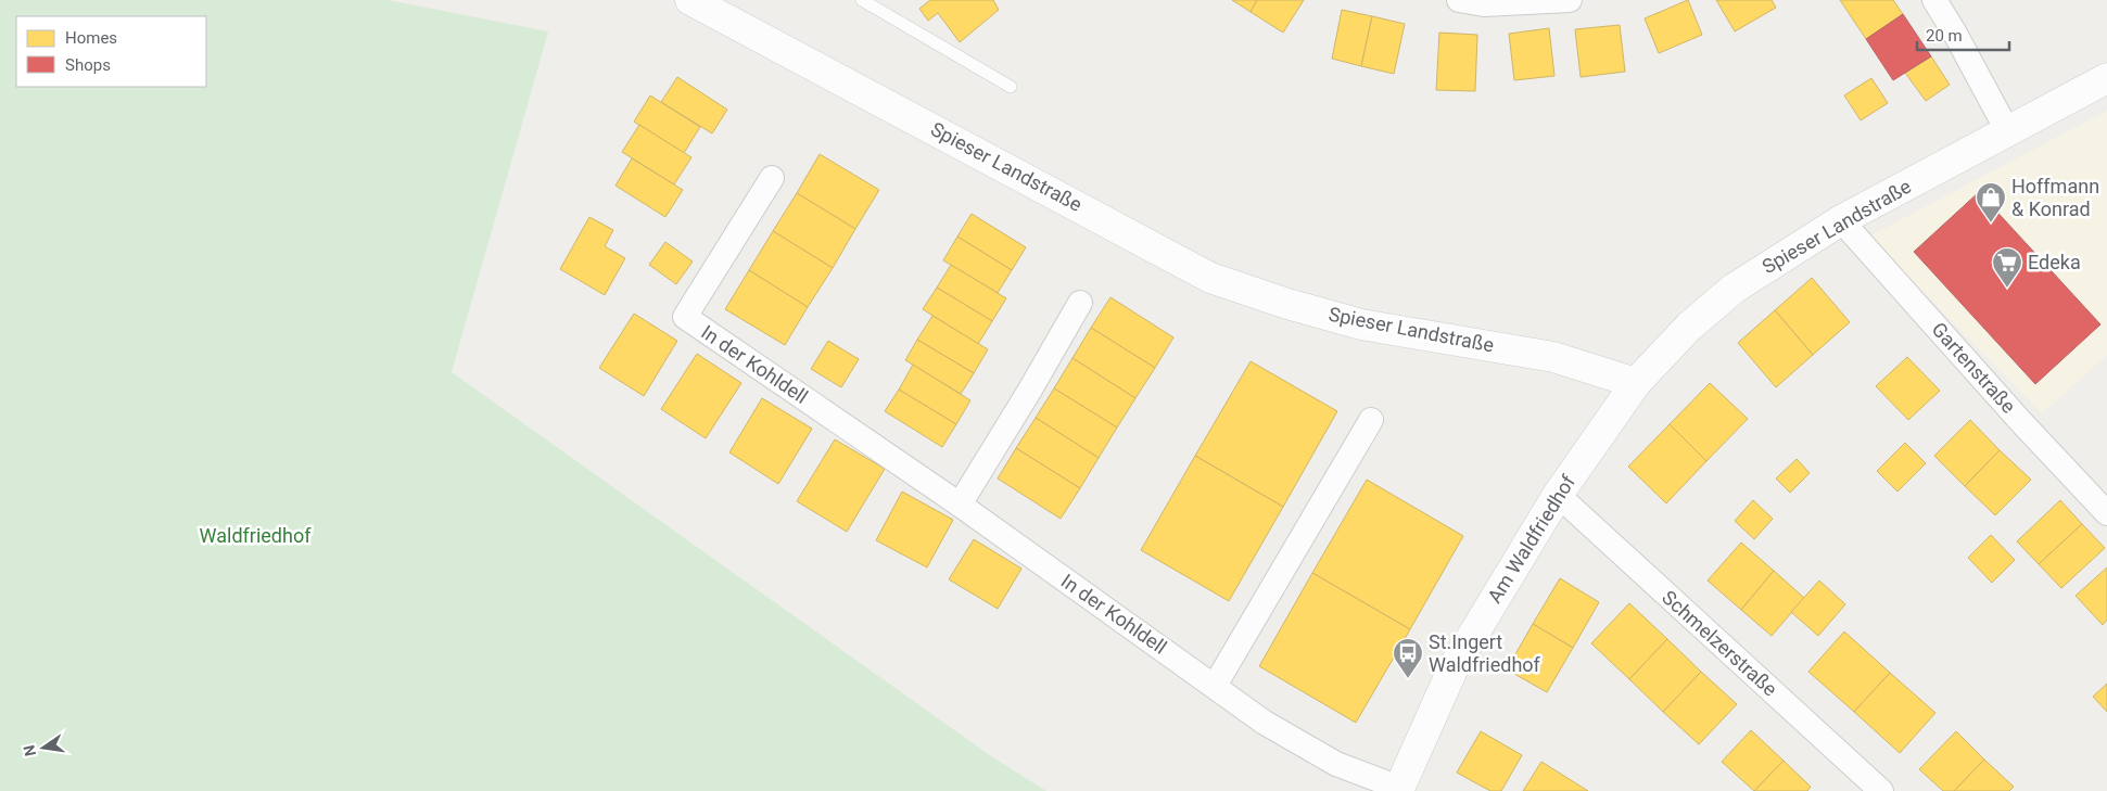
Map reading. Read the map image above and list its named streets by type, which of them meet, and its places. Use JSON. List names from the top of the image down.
{
  "streets": {
    "street": [
      "Spieser Landstraße",
      "In der Kohldell",
      "Gartenstraße",
      "Am Waldfriedhof",
      "Schmelzerstraße"
    ]
  },
  "crossings": [
    ["Spieser Landstraße", "Gartenstraße"],
    ["Spieser Landstraße", "Am Waldfriedhof"],
    ["In der Kohldell", "Am Waldfriedhof"],
    ["Am Waldfriedhof", "Schmelzerstraße"]
  ],
  "parks": ["Waldfriedhof"],
  "places": {
    "shop": ["Hoffmann & Konrad"],
    "supermarket": ["Edeka"],
    "bus stop": ["St.Ingert Waldfriedhof"]
  },
  "legend": ["Homes", "Shops"],
  "scale_bar": "20 m",
  "north": "left"
}
